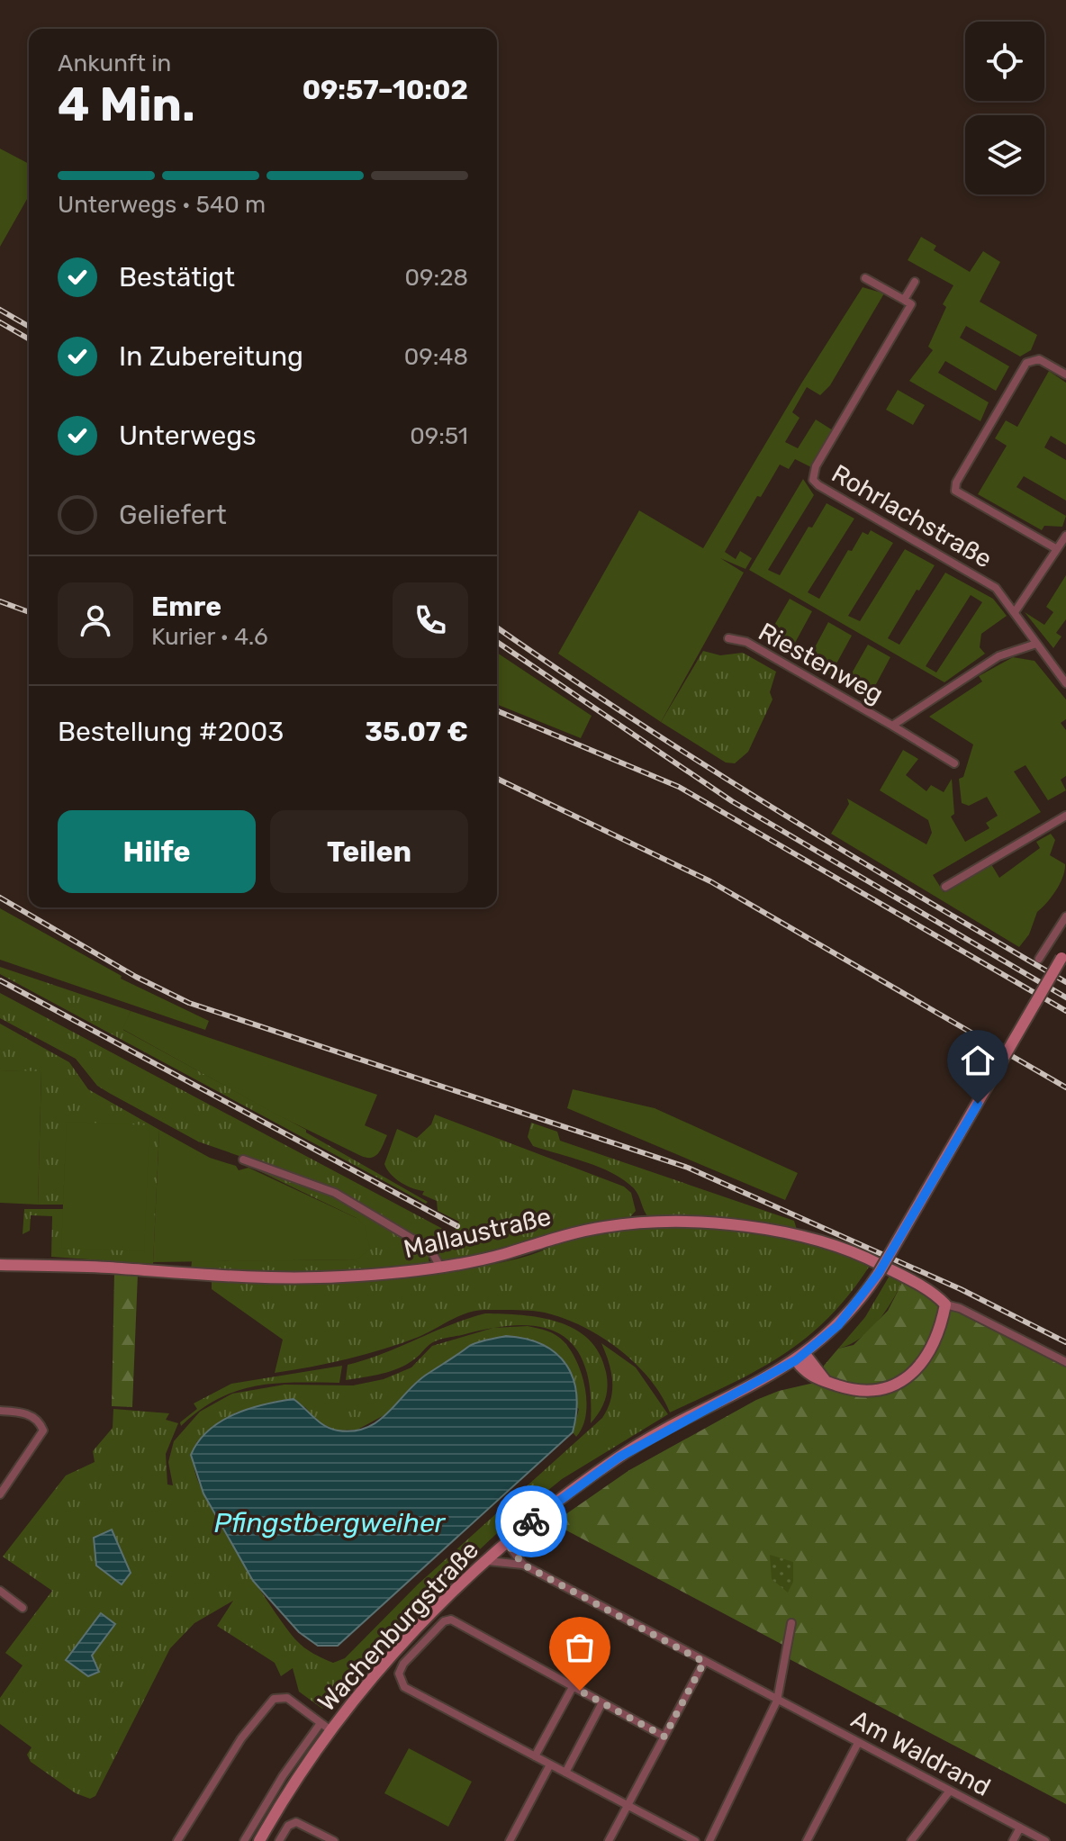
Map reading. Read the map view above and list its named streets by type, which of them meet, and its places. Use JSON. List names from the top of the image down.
{
  "streets": {
    "main road": ["Mallaustraße", "Wachenburgstraße"],
    "street": ["Rohrlachstraße", "Riestenweg", "Am Waldrand"]
  },
  "crossings": [
    ["Rohrlachstraße", "Riestenweg"]
  ],
  "water": ["Pfingstbergweiher"],
  "page": {
    "heading": ["4 Min.", "Ankunft in", "09:57–10:02"],
    "panel": [
      "Emre",
      "Kurier · 4.6",
      "Bestellung #2003",
      "35.07 €"
    ],
    "bar": "Unterwegs · 540 m",
    "list": [
      ["Bestätigt", "09:28"],
      ["In Zubereitung", "09:48"],
      ["Unterwegs", "09:51"],
      "Geliefert"
    ],
    "buttons": ["Hilfe", "Teilen"]
  }
}
